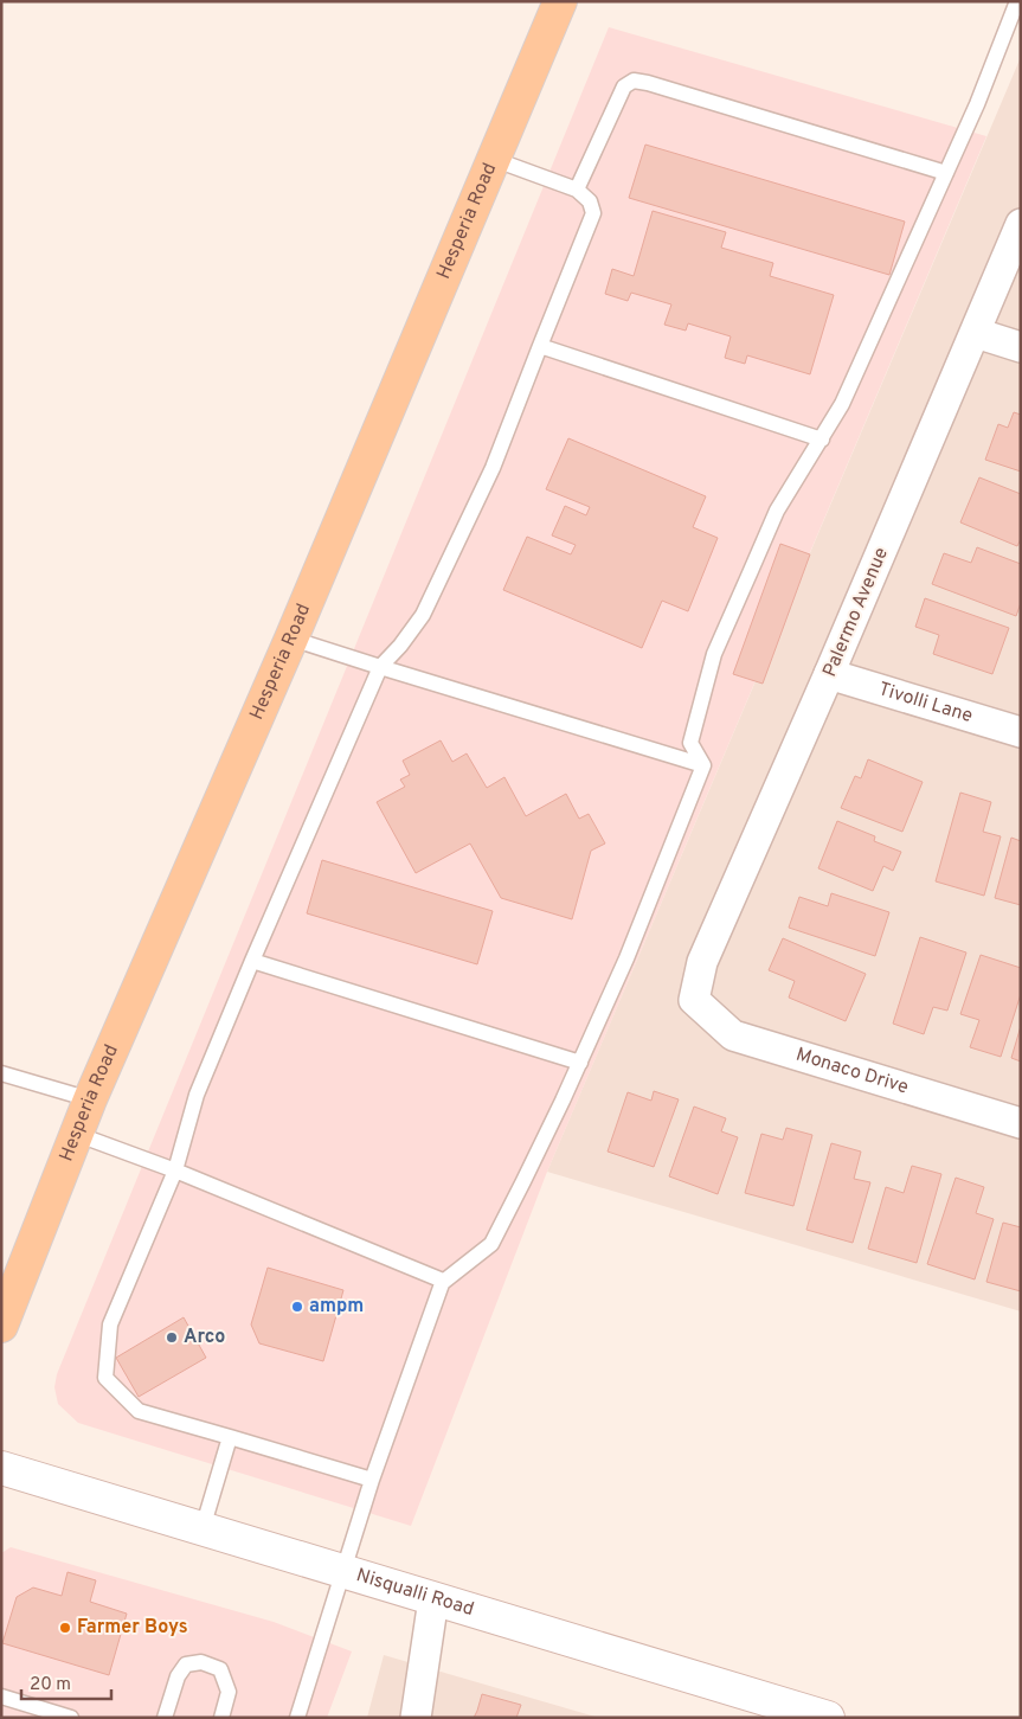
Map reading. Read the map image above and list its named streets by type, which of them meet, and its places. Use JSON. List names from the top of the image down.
{
  "streets": {
    "main road": ["Hesperia Road", "Nisqualli Road"],
    "street": ["Palermo Avenue", "Tivolli Lane", "Monaco Drive"]
  },
  "crossings": [
    ["Palermo Avenue", "Tivolli Lane"],
    ["Palermo Avenue", "Monaco Drive"]
  ],
  "places": ["ampm", "Arco", "Farmer Boys"],
  "scale_bar": "20 m"
}
